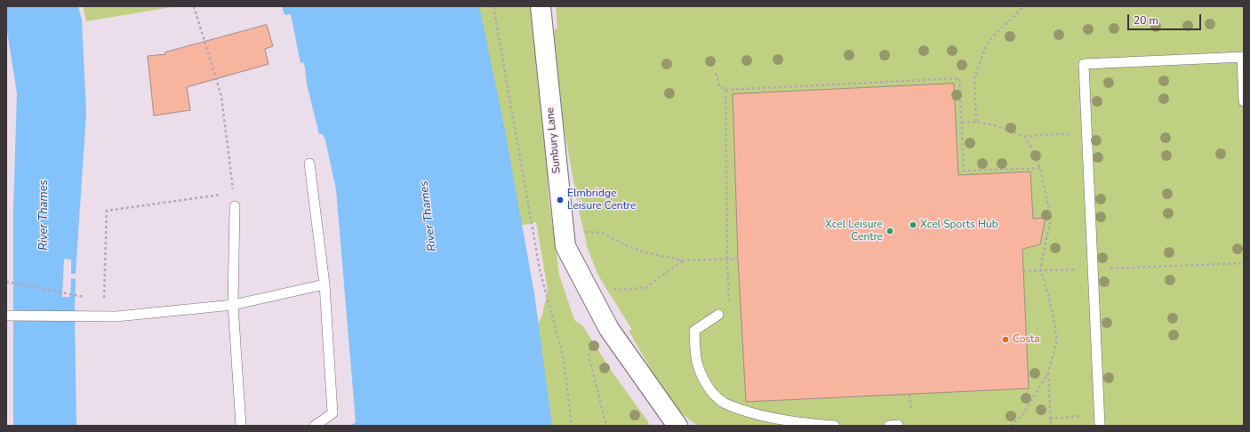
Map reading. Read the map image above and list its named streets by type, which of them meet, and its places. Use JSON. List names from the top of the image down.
{
  "streets": {
    "street": ["Sunbury Lane"]
  },
  "water": ["River Thames"],
  "places": [
    "Elmbridge Leisure Centre",
    "Xcel Sports Hub",
    "Xcel Leisure Centre",
    "Costa"
  ],
  "scale_bar": "20 m"
}
